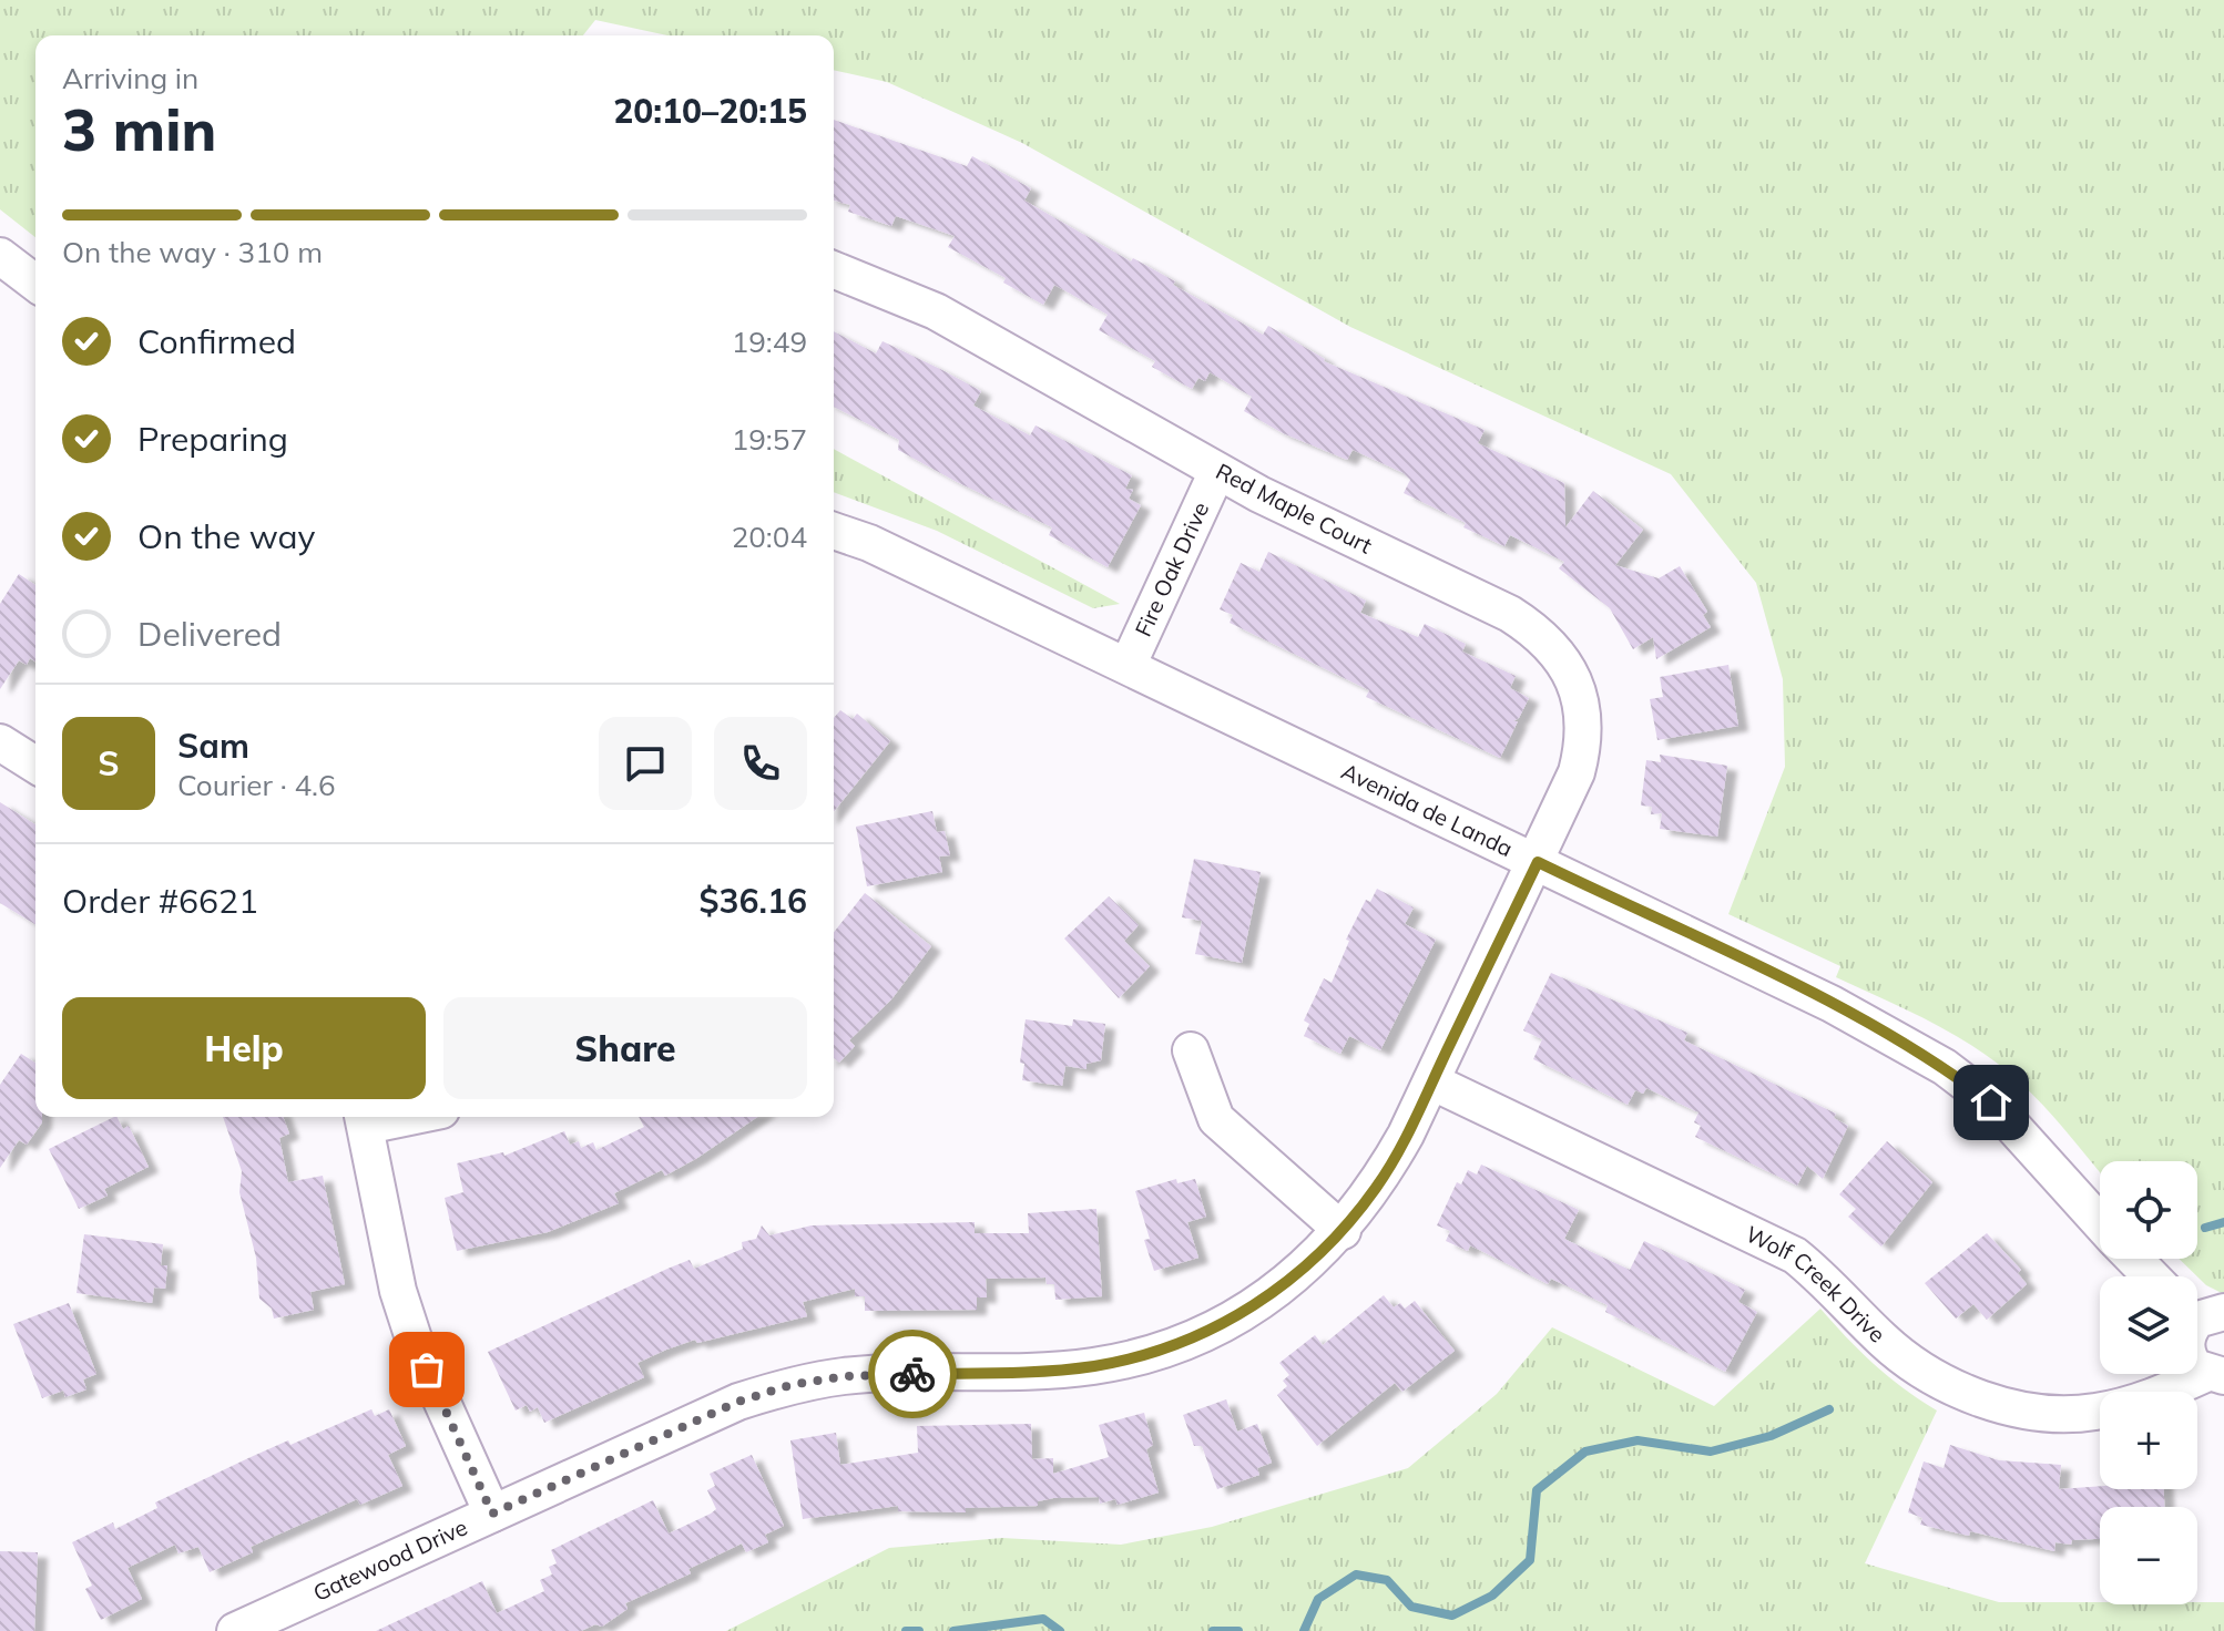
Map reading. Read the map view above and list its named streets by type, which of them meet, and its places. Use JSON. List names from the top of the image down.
{
  "streets": {
    "street": [
      "Red Maple Court",
      "Fire Oak Drive",
      "Avenida de Landa",
      "Wolf Creek Drive",
      "Gatewood Drive"
    ]
  },
  "crossings": [
    ["Red Maple Court", "Fire Oak Drive"],
    ["Red Maple Court", "Avenida de Landa"],
    ["Red Maple Court", "Gatewood Drive"],
    ["Fire Oak Drive", "Avenida de Landa"],
    ["Avenida de Landa", "Gatewood Drive"],
    ["Wolf Creek Drive", "Gatewood Drive"]
  ],
  "page": {
    "heading": ["3 min", "Arriving in", "20:10–20:15"],
    "panel": [
      "Sam",
      "Courier · 4.6",
      "Order #6621",
      "$36.16"
    ],
    "bar": "On the way · 310 m",
    "list": [
      ["Confirmed", "19:49"],
      ["Preparing", "19:57"],
      ["On the way", "20:04"],
      "Delivered"
    ],
    "round": "S",
    "buttons": ["Help", "Share"],
    "map_buttons": ["+", "−"]
  }
}
